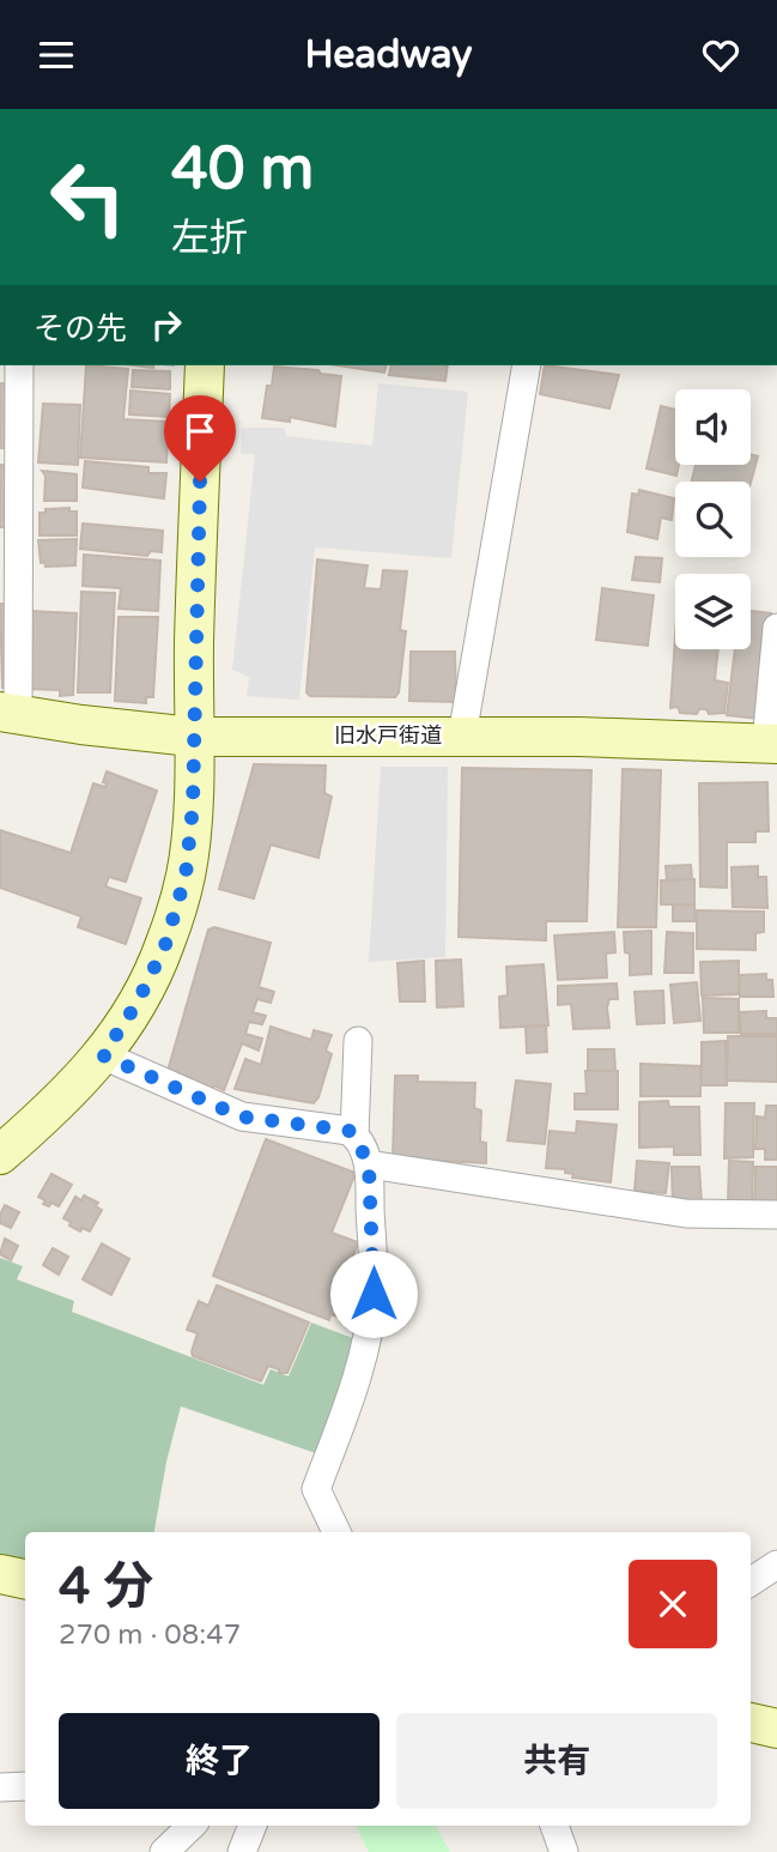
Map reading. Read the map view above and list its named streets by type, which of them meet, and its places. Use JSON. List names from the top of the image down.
{
  "streets": {
    "street": ["旧水戸街道"]
  },
  "page": {
    "header": "Headway",
    "turn": ["40 m", "左折"],
    "then": "その先",
    "heading": ["4 分", "270 m · 08:47"],
    "buttons": ["終了", "共有"]
  }
}
